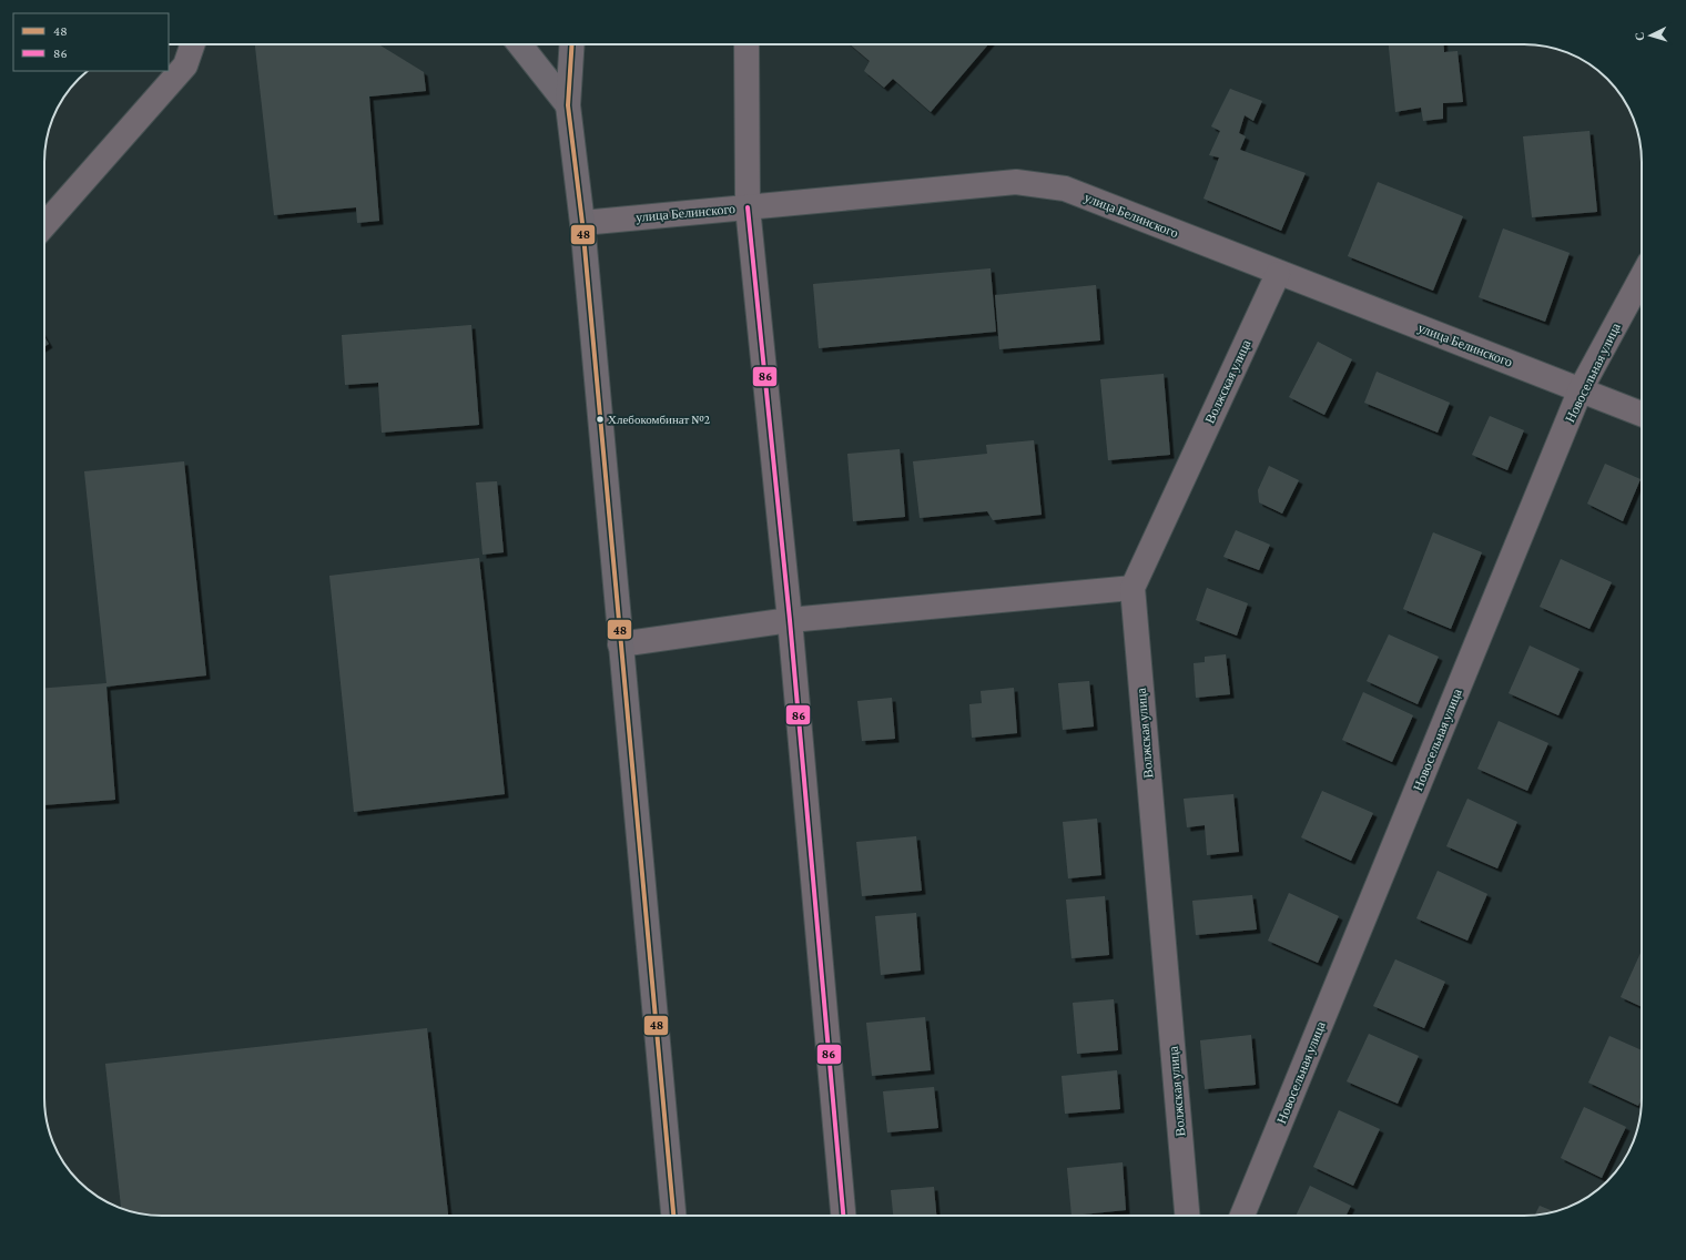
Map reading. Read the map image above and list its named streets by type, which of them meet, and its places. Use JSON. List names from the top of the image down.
{
  "streets": {
    "street": ["улица Белинского", "Новосельная улица", "Волжская улица"]
  },
  "crossings": [
    ["улица Белинского", "Новосельная улица"],
    ["улица Белинского", "Волжская улица"]
  ],
  "places": ["Хлебокомбинат №2"],
  "lines": ["transit line 48", "transit line 86"],
  "legend": ["48", "86"],
  "north": "left"
}
